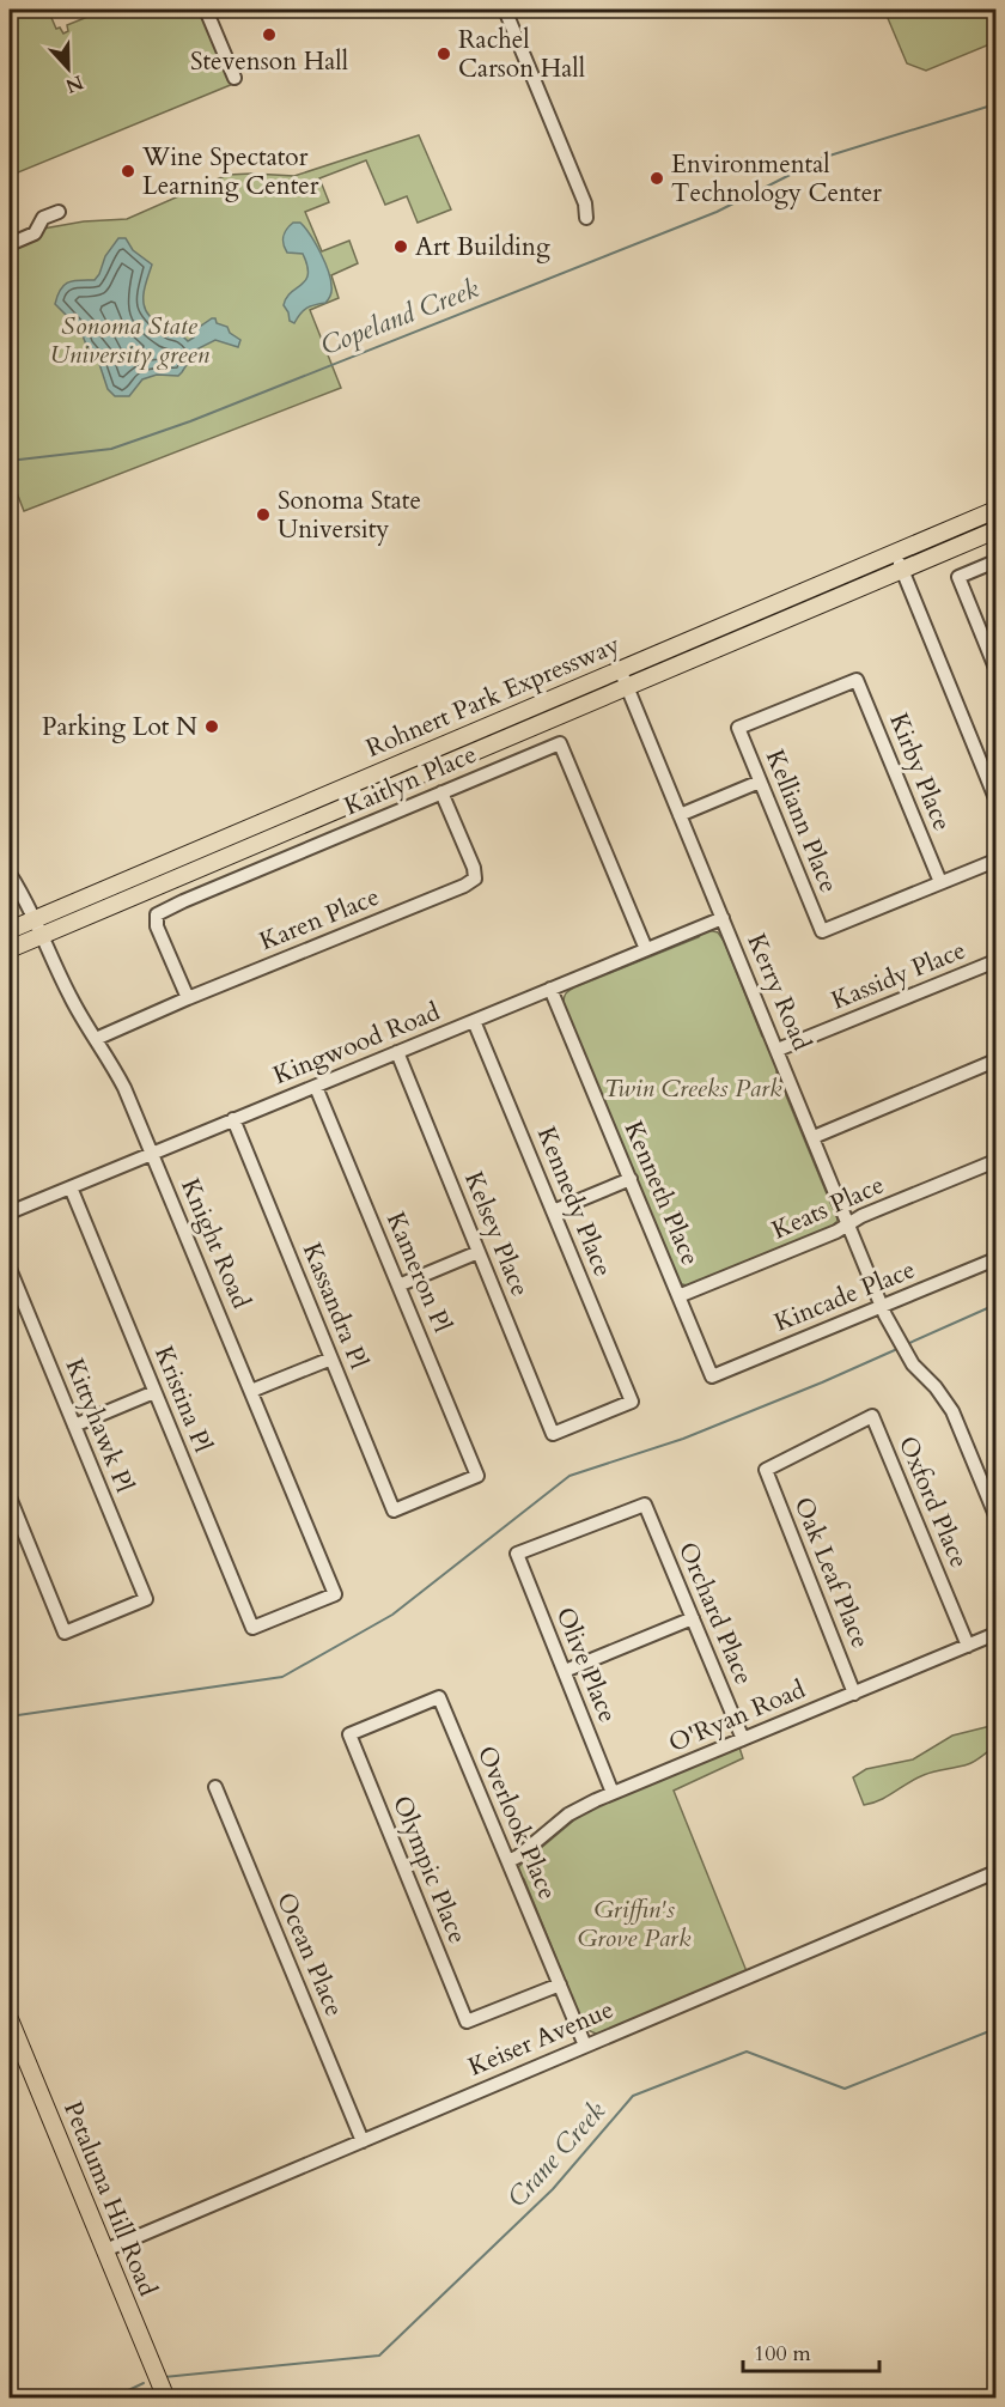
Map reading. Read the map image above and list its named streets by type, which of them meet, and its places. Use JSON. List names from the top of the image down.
{
  "streets": {
    "main road": ["Rohnert Park Expressway", "Petaluma Hill Road"],
    "street": [
      "Kirby Place",
      "Kaitlyn Place",
      "Kelliann Place",
      "Karen Place",
      "Kassidy Place",
      "Kerry Road",
      "Kingwood Road",
      "Kenneth Place",
      "Kennedy Place",
      "Keats Place",
      "Kelsey Place",
      "Knight Road",
      "Kameron Pl",
      "Kincade Place",
      "Kassandra Pl",
      "Kristina Pl",
      "Kittyhawk Pl",
      "Oxford Place",
      "Oak Leaf Place",
      "Orchard Place",
      "Olive Place",
      "O'Ryan Road",
      "Overlook Place",
      "Olympic Place",
      "Ocean Place",
      "Keiser Avenue"
    ]
  },
  "crossings": [
    ["Rohnert Park Expressway", "Kerry Road"],
    ["Rohnert Park Expressway", "Knight Road"],
    ["Kirby Place", "Kelliann Place"],
    ["Kaitlyn Place", "Karen Place"],
    ["Kaitlyn Place", "Kingwood Road"],
    ["Karen Place", "Knight Road"],
    ["Kassidy Place", "Kerry Road"],
    ["Kerry Road", "Kingwood Road"],
    ["Kerry Road", "Keats Place"],
    ["Kerry Road", "Kincade Place"],
    ["Kingwood Road", "Kenneth Place"],
    ["Kingwood Road", "Kennedy Place"],
    ["Kingwood Road", "Kelsey Place"],
    ["Kingwood Road", "Knight Road"],
    ["Kingwood Road", "Kameron Pl"],
    ["Kingwood Road", "Kassandra Pl"],
    ["Kingwood Road", "Kristina Pl"],
    ["Kenneth Place", "Keats Place"],
    ["Kenneth Place", "Kincade Place"],
    ["Kennedy Place", "Kelsey Place"],
    ["Knight Road", "Kristina Pl"],
    ["Kameron Pl", "Kassandra Pl"],
    ["Oxford Place", "Oak Leaf Place"],
    ["Oxford Place", "O'Ryan Road"],
    ["Oak Leaf Place", "O'Ryan Road"],
    ["Orchard Place", "Olive Place"],
    ["Orchard Place", "O'Ryan Road"],
    ["Olive Place", "O'Ryan Road"],
    ["O'Ryan Road", "Overlook Place"],
    ["Overlook Place", "Olympic Place"],
    ["Overlook Place", "Keiser Avenue"],
    ["Ocean Place", "Keiser Avenue"],
    ["Keiser Avenue", "Petaluma Hill Road"]
  ],
  "water": ["Copeland Creek", "Crane Creek"],
  "parks": ["Sonoma State University green", "Twin Creeks Park", "Griffin's Grove Park"],
  "places": [
    "Stevenson Hall",
    "Rachel Carson Hall",
    "Wine Spectator Learning Center",
    "Environmental Technology Center",
    "Art Building",
    "Sonoma State University",
    "Parking Lot N"
  ],
  "scale_bar": "100 m",
  "north": "bottom"
}
